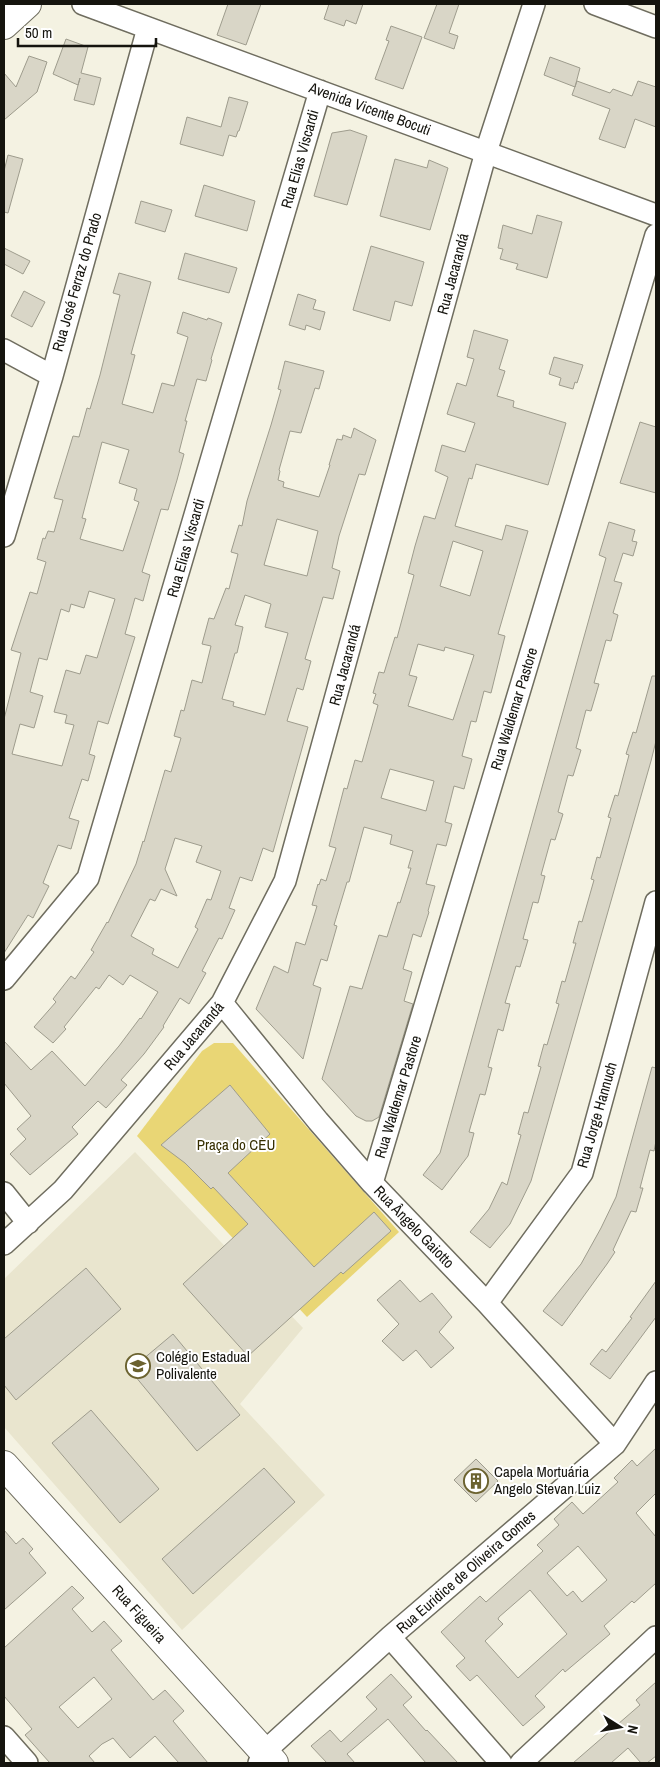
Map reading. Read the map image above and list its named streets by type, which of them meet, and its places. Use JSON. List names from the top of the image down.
{
  "streets": {
    "street": [
      "Avenida Vicente Bocuti",
      "Rua Elias Viscardi",
      "Rua Jacarandá",
      "Rua José Ferraz do Prado",
      "Rua Waldemar Pastore",
      "Rua Jorge Hannuch",
      "Rua Ângelo Gaiotto",
      "Rua Euridice de Oliveira Gomes",
      "Rua Figueira"
    ]
  },
  "crossings": [
    ["Avenida Vicente Bocuti", "Rua Elias Viscardi"],
    ["Avenida Vicente Bocuti", "Rua Jacarandá"],
    ["Avenida Vicente Bocuti", "Rua José Ferraz do Prado"],
    ["Rua Jacarandá", "Rua Ângelo Gaiotto"],
    ["Rua Waldemar Pastore", "Rua Ângelo Gaiotto"],
    ["Rua Jorge Hannuch", "Rua Ângelo Gaiotto"],
    ["Rua Ângelo Gaiotto", "Rua Euridice de Oliveira Gomes"],
    ["Rua Euridice de Oliveira Gomes", "Rua Figueira"]
  ],
  "parks": ["Praça do CÈU"],
  "places": {
    "school or university": ["Colégio Estadual Polivalente"],
    "building": ["Capela Mortuária Angelo Stevan Luiz"]
  },
  "scale_bar": "50 m",
  "north": "right"
}
